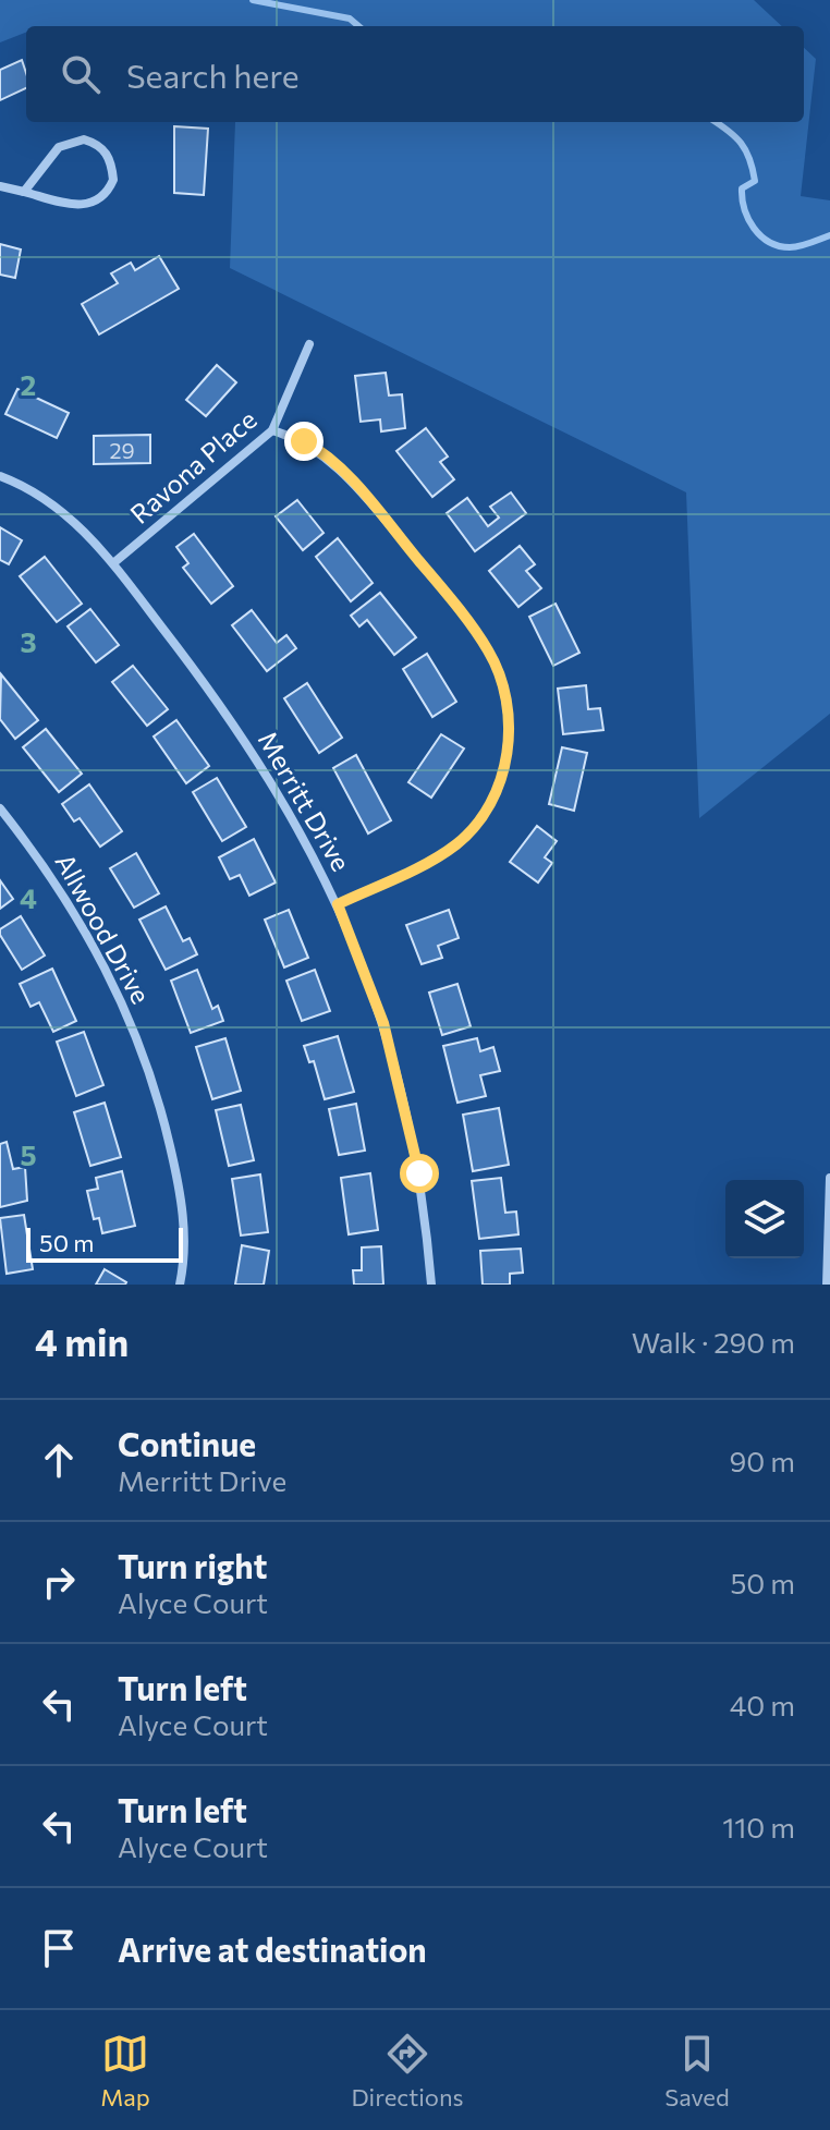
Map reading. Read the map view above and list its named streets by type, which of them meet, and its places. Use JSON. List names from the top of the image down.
{
  "streets": {
    "street": ["Ravona Place", "Merritt Drive", "Allwood Drive"]
  },
  "crossings": [
    ["Ravona Place", "Merritt Drive"]
  ],
  "house_numbers": ["29"],
  "scale_bar": "50 m",
  "page": {
    "search": "Search here",
    "scale": "50 m",
    "heading": ["4 min", "Walk · 290 m"],
    "list": [
      ["Continue", "Merritt Drive", "90 m"],
      ["Turn right", "Alyce Court", "50 m"],
      ["Turn left", "Alyce Court", "40 m"],
      ["Turn left", "Alyce Court", "110 m"],
      "Arrive at destination"
    ],
    "nav": ["Map", "Directions", "Saved"]
  },
  "grid": {
    "rows": [
      "2",
      "3",
      "4",
      "5"
    ]
  }
}
